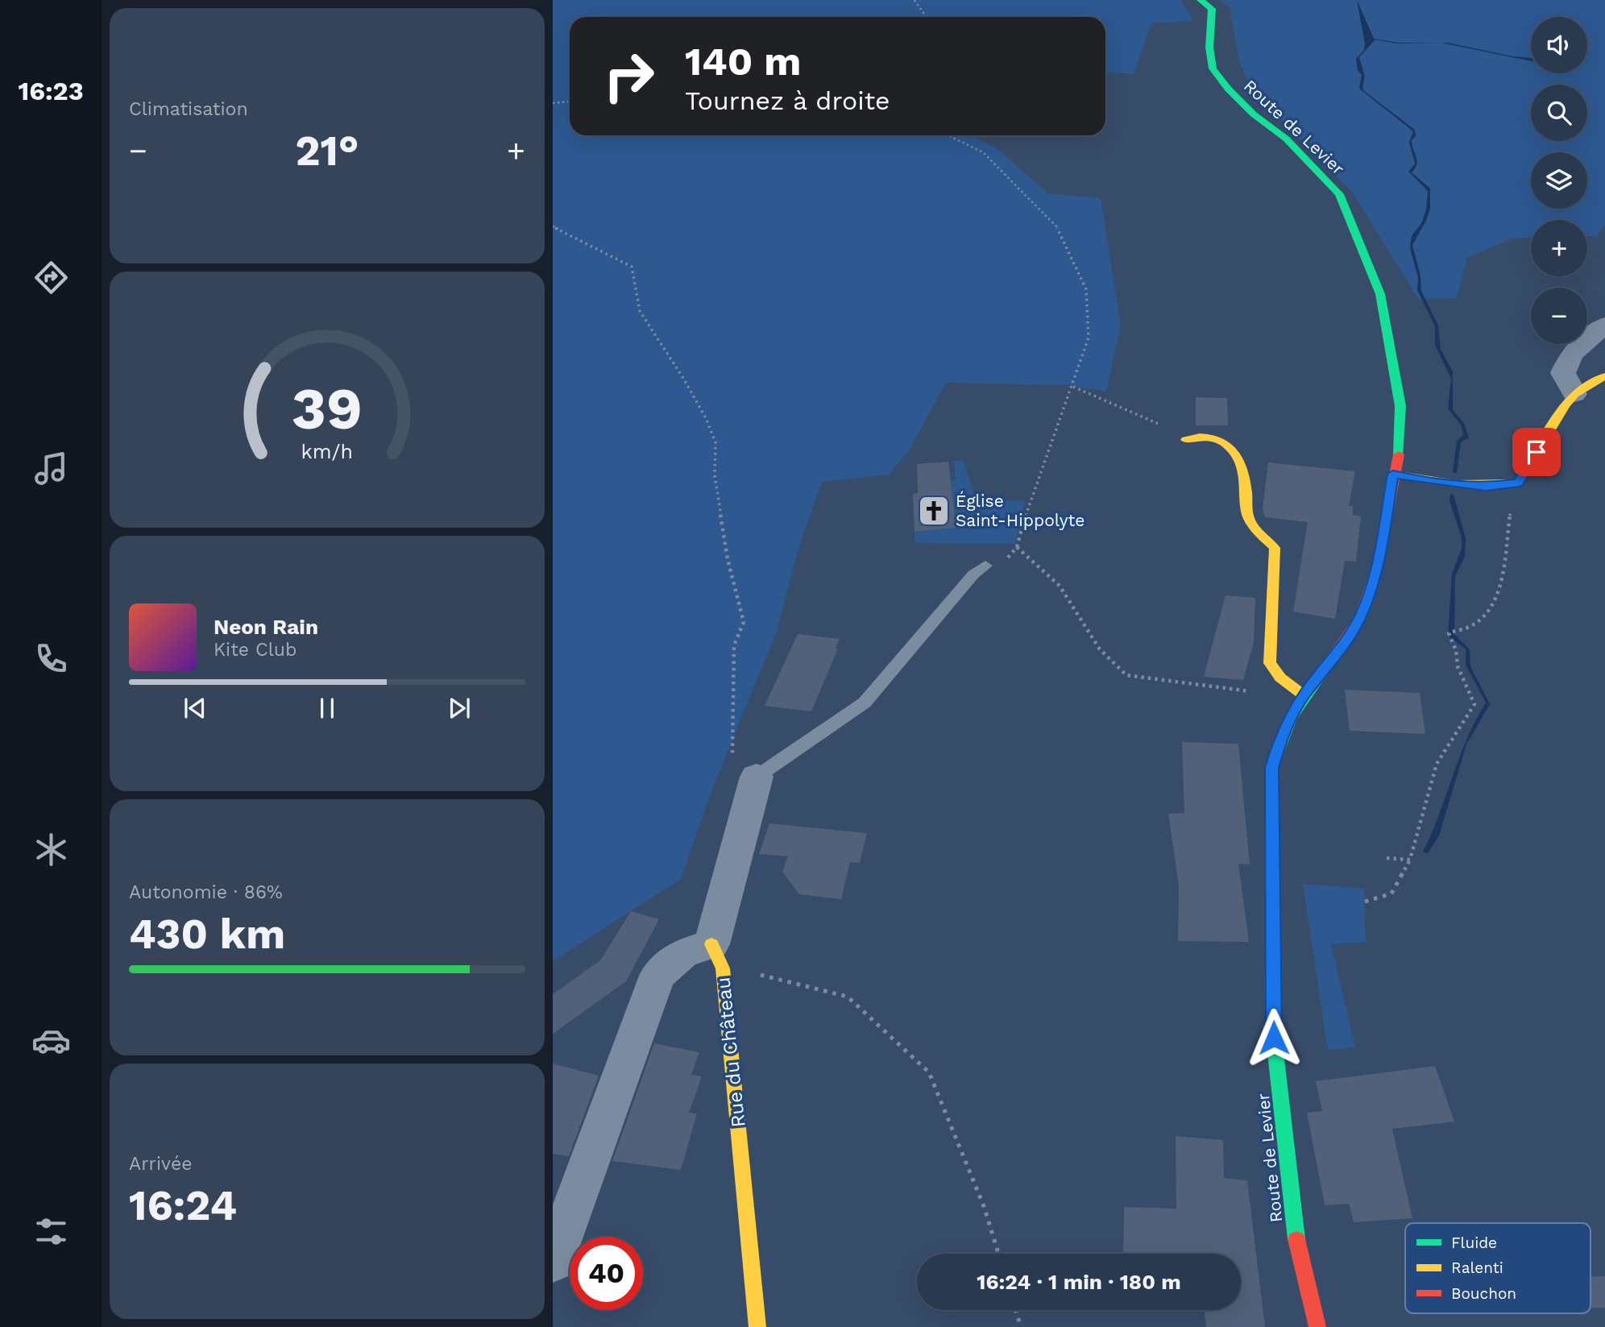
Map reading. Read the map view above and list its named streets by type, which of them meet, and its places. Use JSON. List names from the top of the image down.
{
  "streets": {
    "street": ["Route de Levier", "Rue du Château"]
  },
  "places": {
    "church": ["Église Saint-Hippolyte"]
  },
  "legend": ["Fluide", "Ralenti", "Bouchon"],
  "page": {
    "tabs": "16:23",
    "tile": [
      "Climatisation",
      ["Autonomie · 86%", "430 km"],
      ["Arrivée", "16:24"]
    ],
    "map_buttons": ["+", "−"],
    "turn": ["140 m", "Tournez à droite"],
    "heat": ["−", "21°", "+"],
    "song": ["Neon Rain", "Kite Club"],
    "limit": "40",
    "trip": "16:24 · 1 min · 180 m",
    "gauge": ["39", "km/h"]
  }
}
